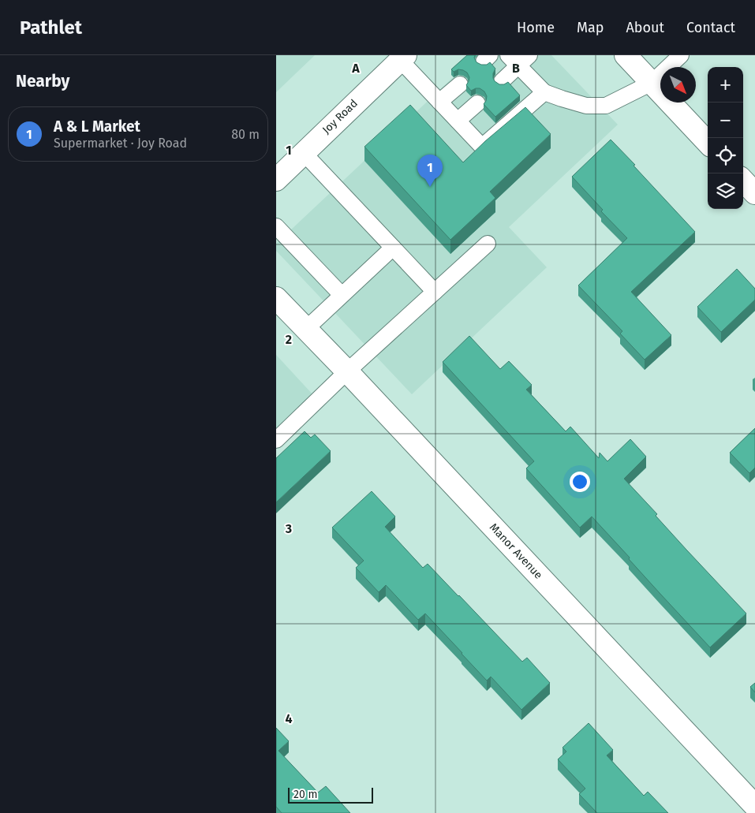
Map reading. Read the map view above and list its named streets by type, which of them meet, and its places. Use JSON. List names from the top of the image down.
{
  "streets": {
    "street": ["Joy Road", "Manor Avenue"]
  },
  "scale_bar": "20 m",
  "north": "bottom right",
  "page": {
    "header": "Pathlet",
    "nav": [
      "Home",
      "Map",
      "About",
      "Contact"
    ],
    "heading": "Nearby",
    "map_buttons": ["+", "−"],
    "list": [
      {
        "mark": "1",
        "name": "A & L Market",
        "note": "Supermarket · Joy Road",
        "value": "80 m"
      }
    ],
    "pins": "1",
    "scale": "20 m"
  },
  "grid": {
    "columns": ["A", "B"],
    "rows": [
      "1",
      "2",
      "3",
      "4"
    ]
  }
}
